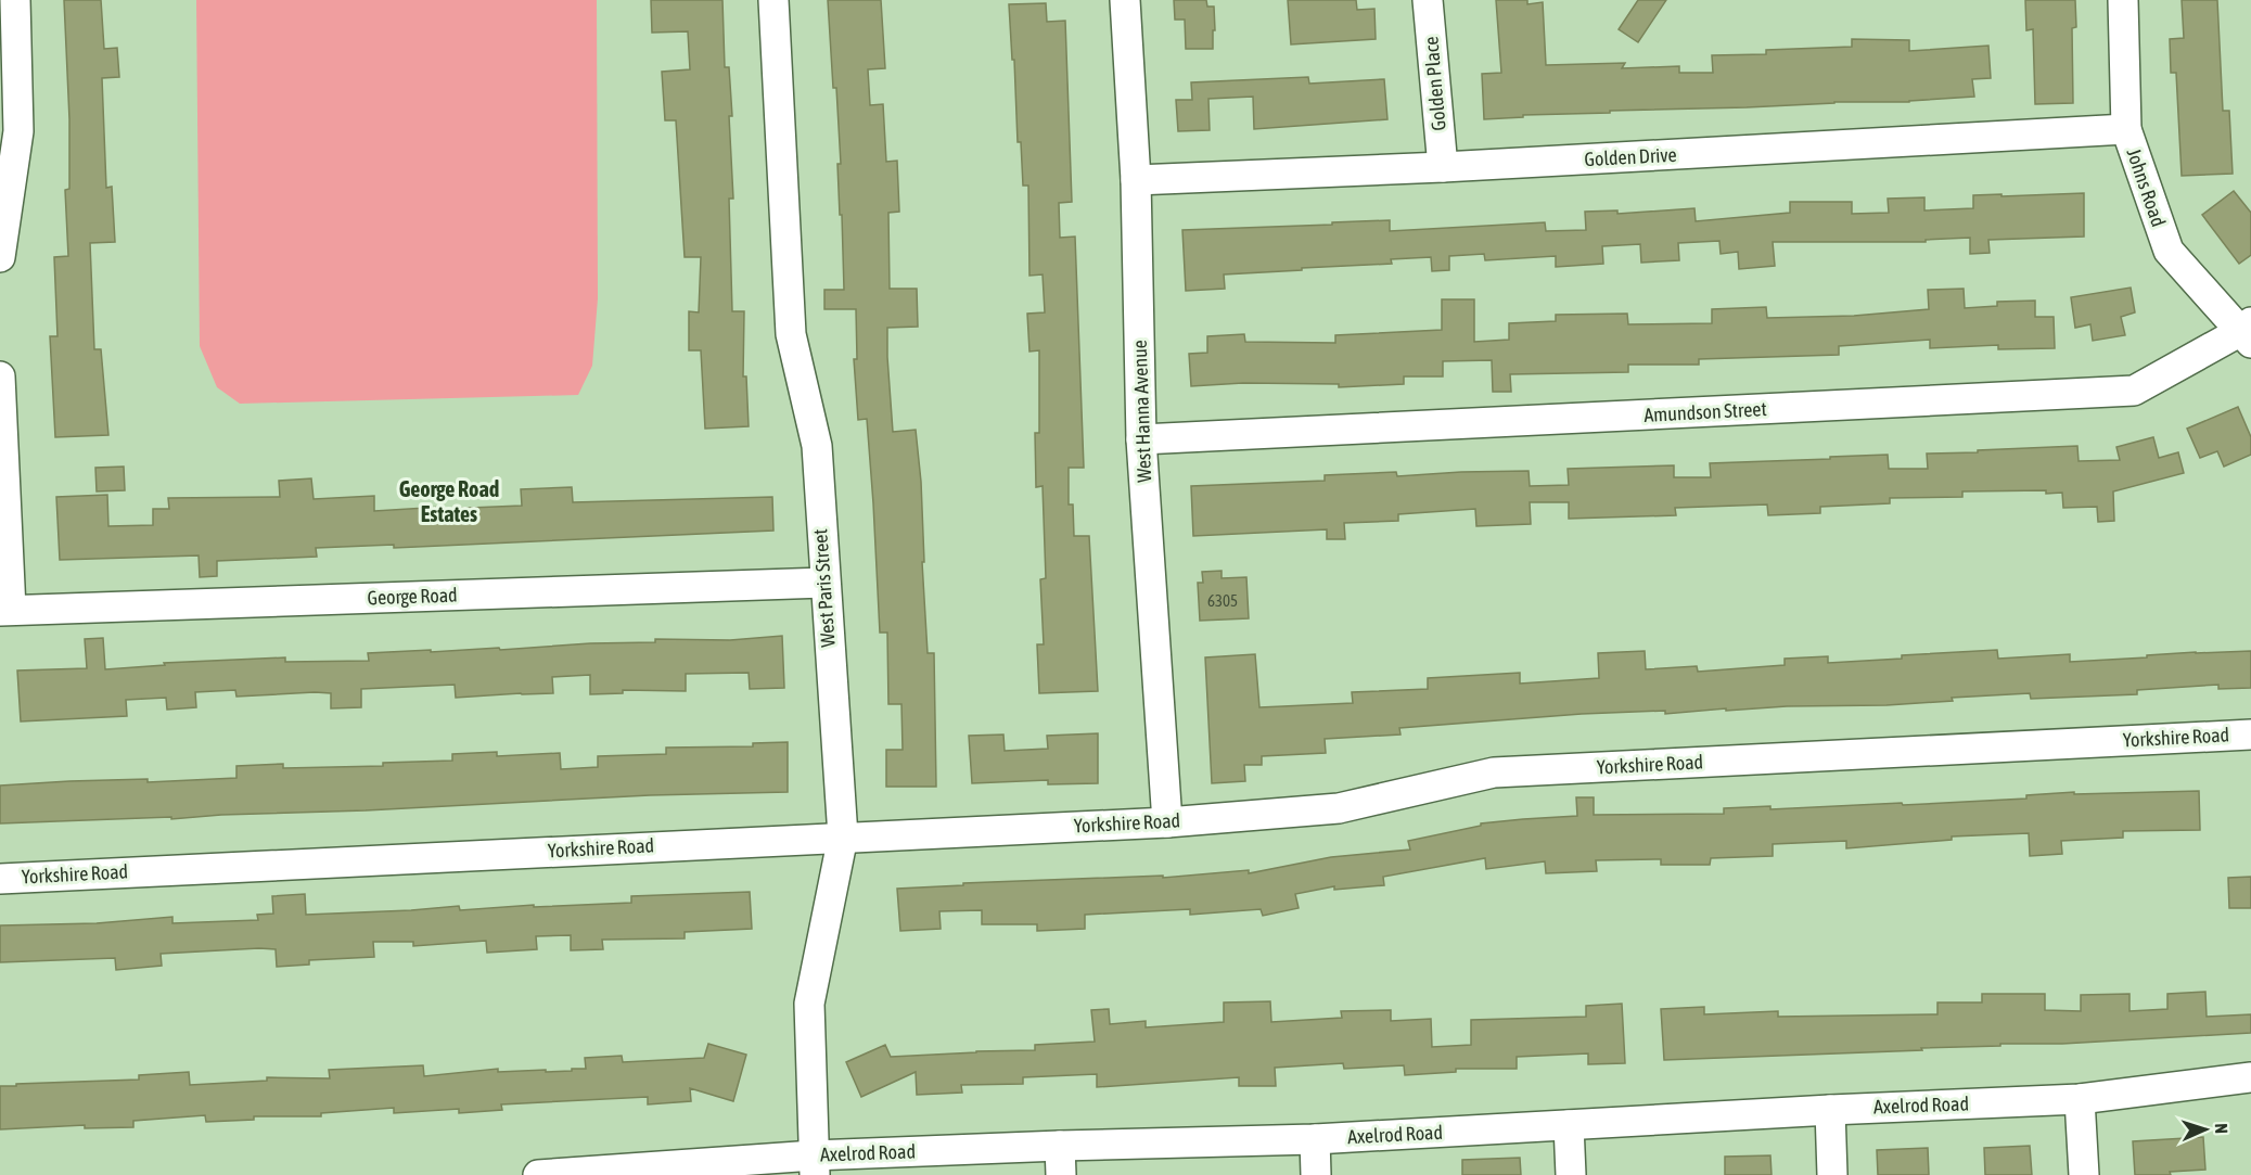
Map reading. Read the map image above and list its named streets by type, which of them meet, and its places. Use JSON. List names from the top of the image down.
{
  "streets": {
    "street": [
      "Golden Place",
      "Golden Drive",
      "Johns Road",
      "West Hanna Avenue",
      "Amundson Street",
      "West Paris Street",
      "George Road",
      "Yorkshire Road",
      "Axelrod Road"
    ]
  },
  "crossings": [
    ["Golden Place", "Golden Drive"],
    ["Golden Drive", "Johns Road"],
    ["Golden Drive", "West Hanna Avenue"],
    ["Johns Road", "Amundson Street"],
    ["West Hanna Avenue", "Amundson Street"],
    ["West Hanna Avenue", "Yorkshire Road"],
    ["West Paris Street", "George Road"],
    ["West Paris Street", "Yorkshire Road"],
    ["West Paris Street", "Axelrod Road"]
  ],
  "districts": ["George Road Estates"],
  "house_numbers": ["6305"],
  "north": "right"
}
